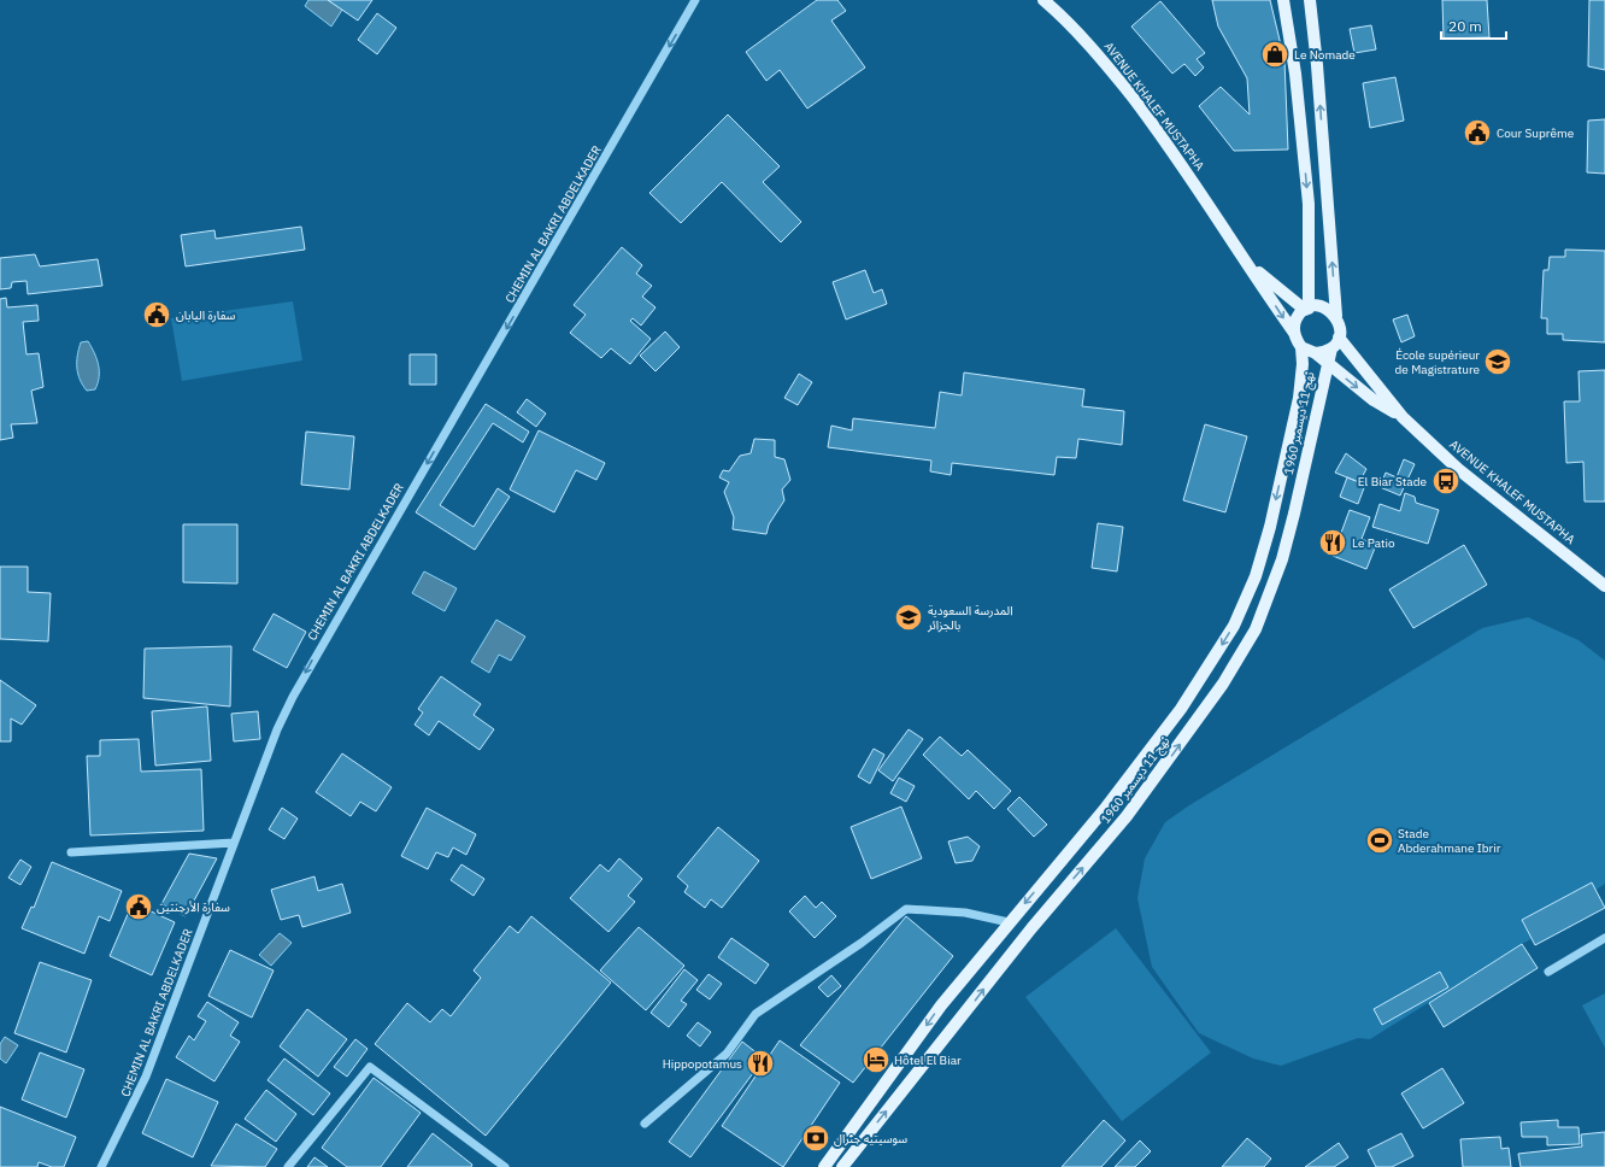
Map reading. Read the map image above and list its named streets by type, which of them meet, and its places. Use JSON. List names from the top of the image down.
{
  "streets": {
    "main road": ["AVENUE KHALEF MUSTAPHA", "نهج 11 ديسمبر 1960"],
    "street": ["CHEMIN AL BAKRI ABDELKADER"]
  },
  "crossings": [
    ["AVENUE KHALEF MUSTAPHA", "نهج 11 ديسمبر 1960"]
  ],
  "one_way": ["CHEMIN AL BAKRI ABDELKADER"],
  "places": {
    "shop": ["Le Nomade"],
    "public building": ["Cour Suprême", "سفارة اليابان", "سفارة الأرجنتين"],
    "school or university": ["École supérieur de Magistrature", "المدرسة السعودية بالجزائر"],
    "bus stop": ["El Biar Stade"],
    "restaurant": ["Le Patio", "Hippopotamus"],
    "sports": ["Stade Abderahmane Ibrir"],
    "hotel": ["Hôtel El Biar"],
    "bank": ["سوسيتيه جنرال"]
  },
  "scale_bar": "20 m"
}
